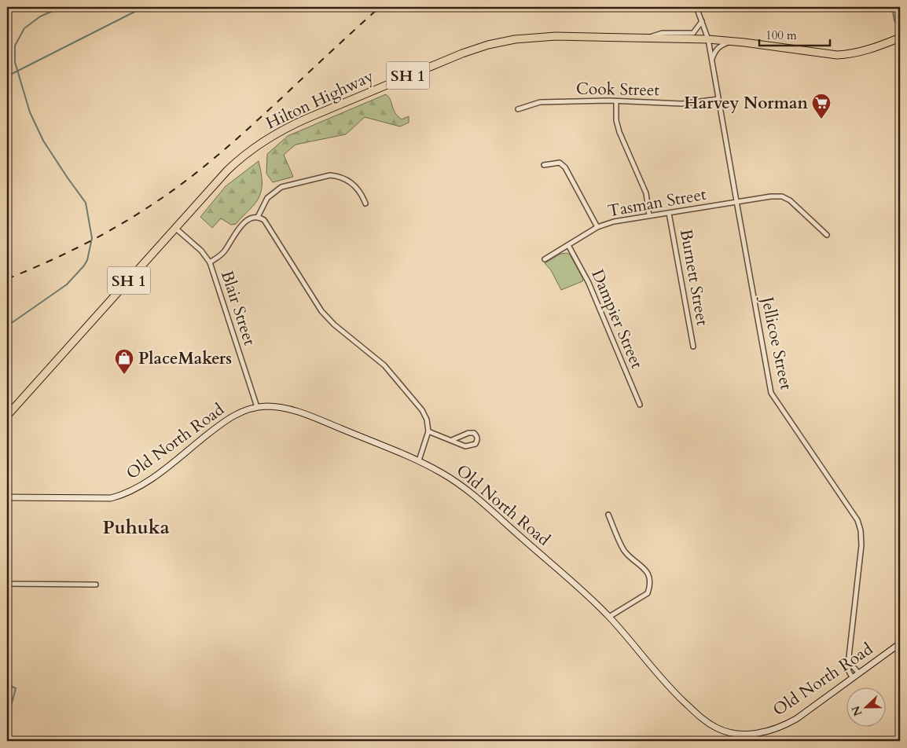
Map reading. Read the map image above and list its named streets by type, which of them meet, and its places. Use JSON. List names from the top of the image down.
{
  "streets": {
    "highway": ["SH 1", "Hilton Highway"],
    "street": [
      "Cook Street",
      "Tasman Street",
      "Burnett Street",
      "Blair Street",
      "Dampier Street",
      "Jellicoe Street",
      "Old North Road"
    ]
  },
  "crossings": [
    ["SH 1", "Hilton Highway"],
    ["SH 1", "Jellicoe Street"],
    ["Cook Street", "Jellicoe Street"],
    ["Hilton Highway", "Blair Street"],
    ["Hilton Highway", "Jellicoe Street"],
    ["Tasman Street", "Burnett Street"],
    ["Tasman Street", "Dampier Street"],
    ["Tasman Street", "Jellicoe Street"],
    ["Blair Street", "Old North Road"],
    ["Jellicoe Street", "Old North Road"]
  ],
  "districts": ["Puhuka"],
  "places": {
    "supermarket": ["Harvey Norman"],
    "shop": ["PlaceMakers"]
  },
  "scale_bar": "100 m",
  "north": "left"
}
